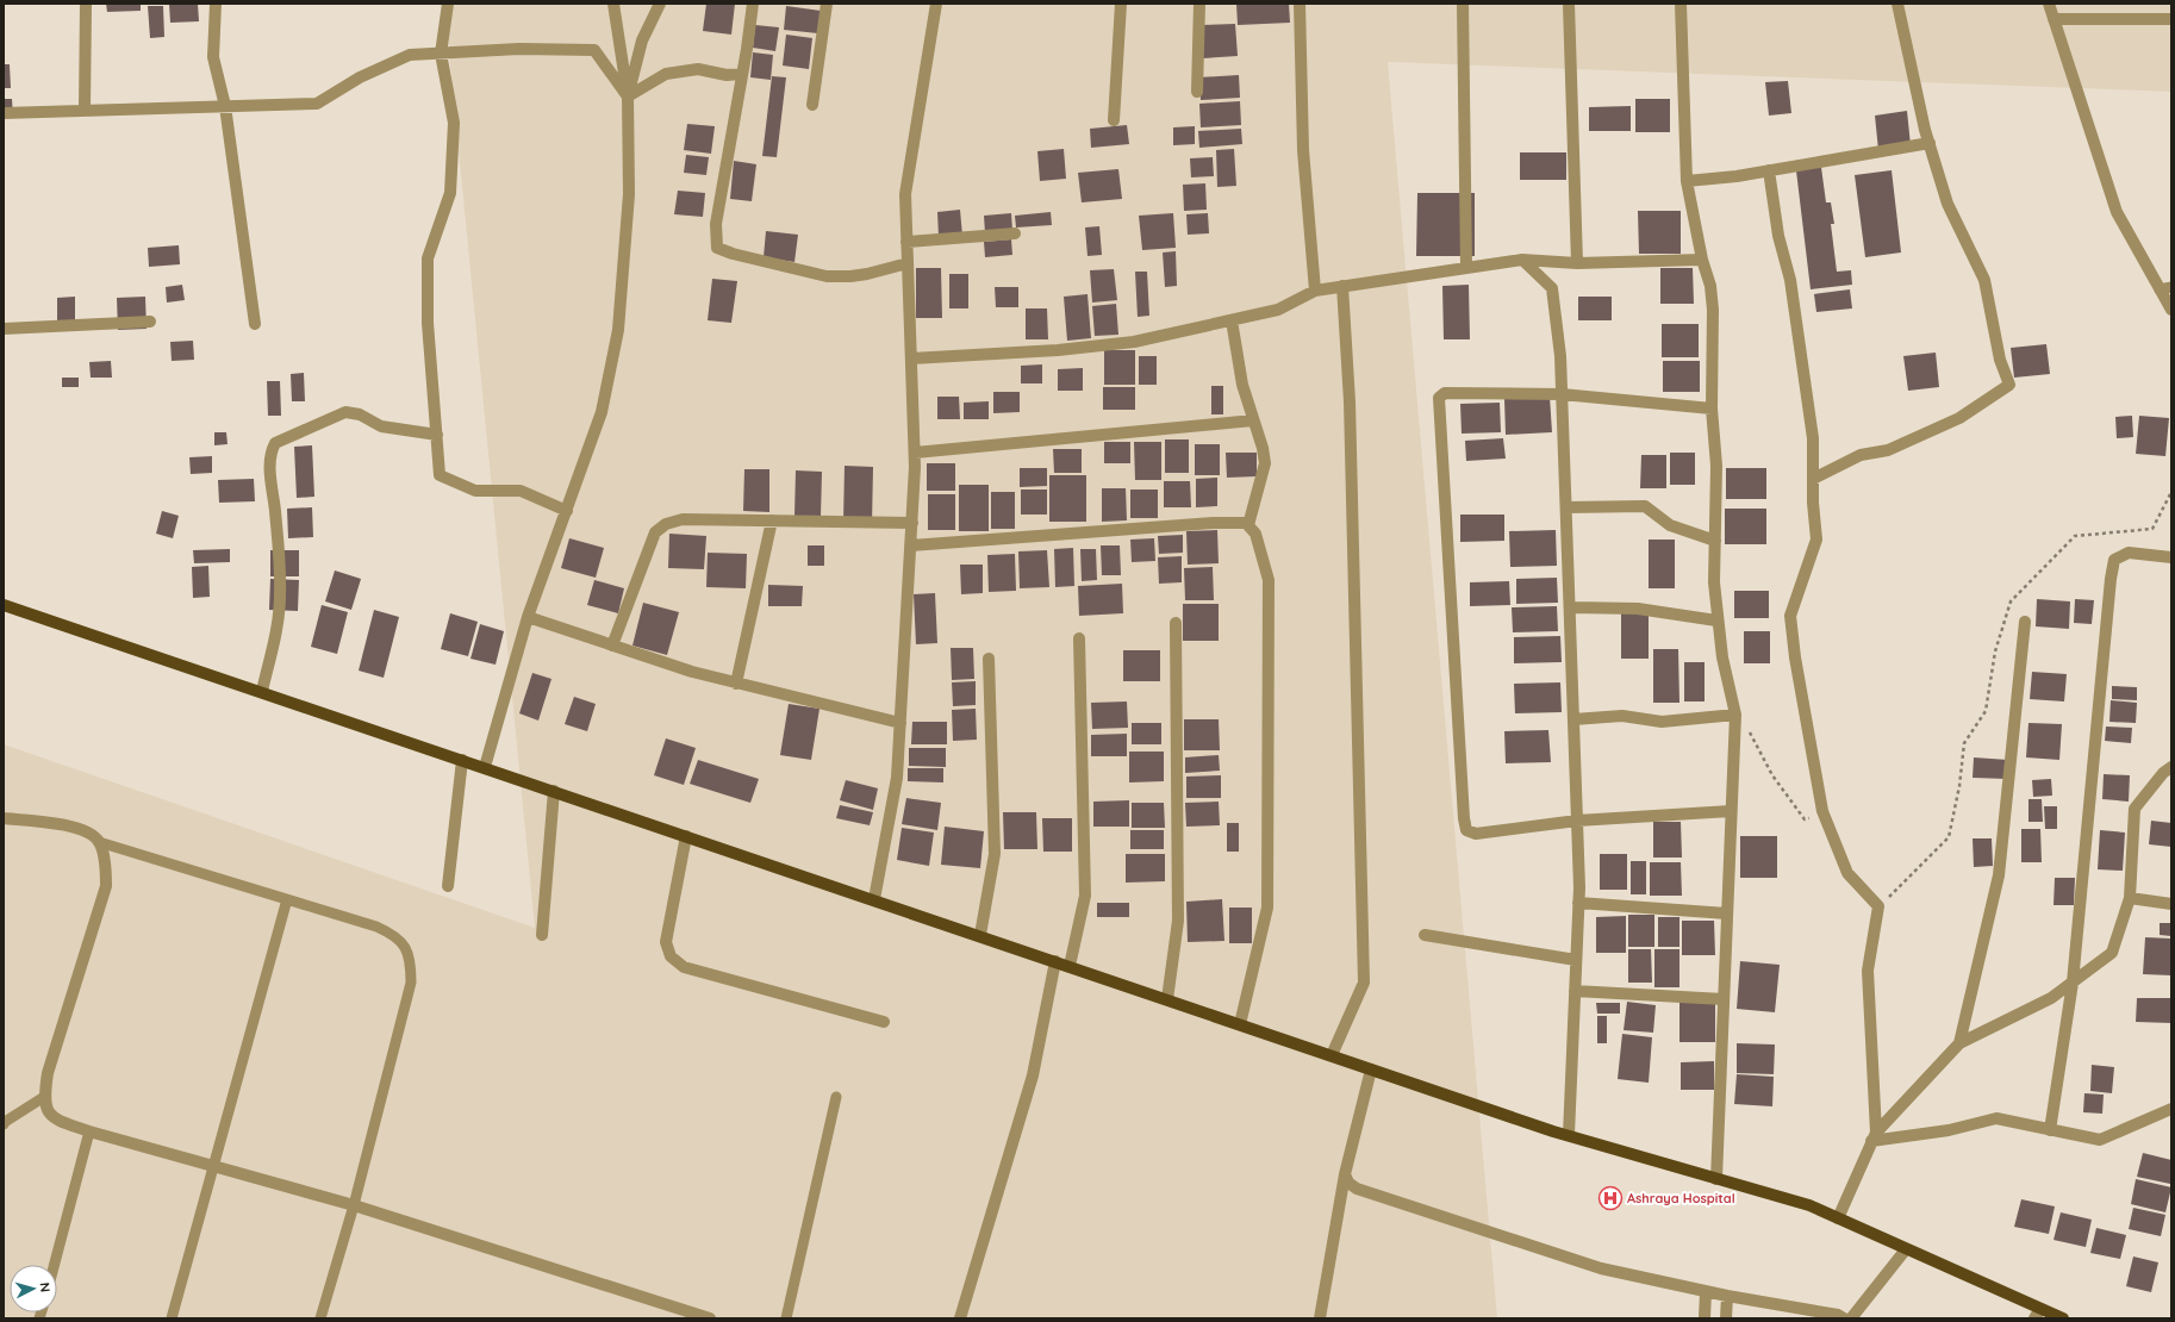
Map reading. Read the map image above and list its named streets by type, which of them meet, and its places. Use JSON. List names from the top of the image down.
{
  "places": {
    "hospital": ["Ashraya Hospital"]
  },
  "north": "right"
}
